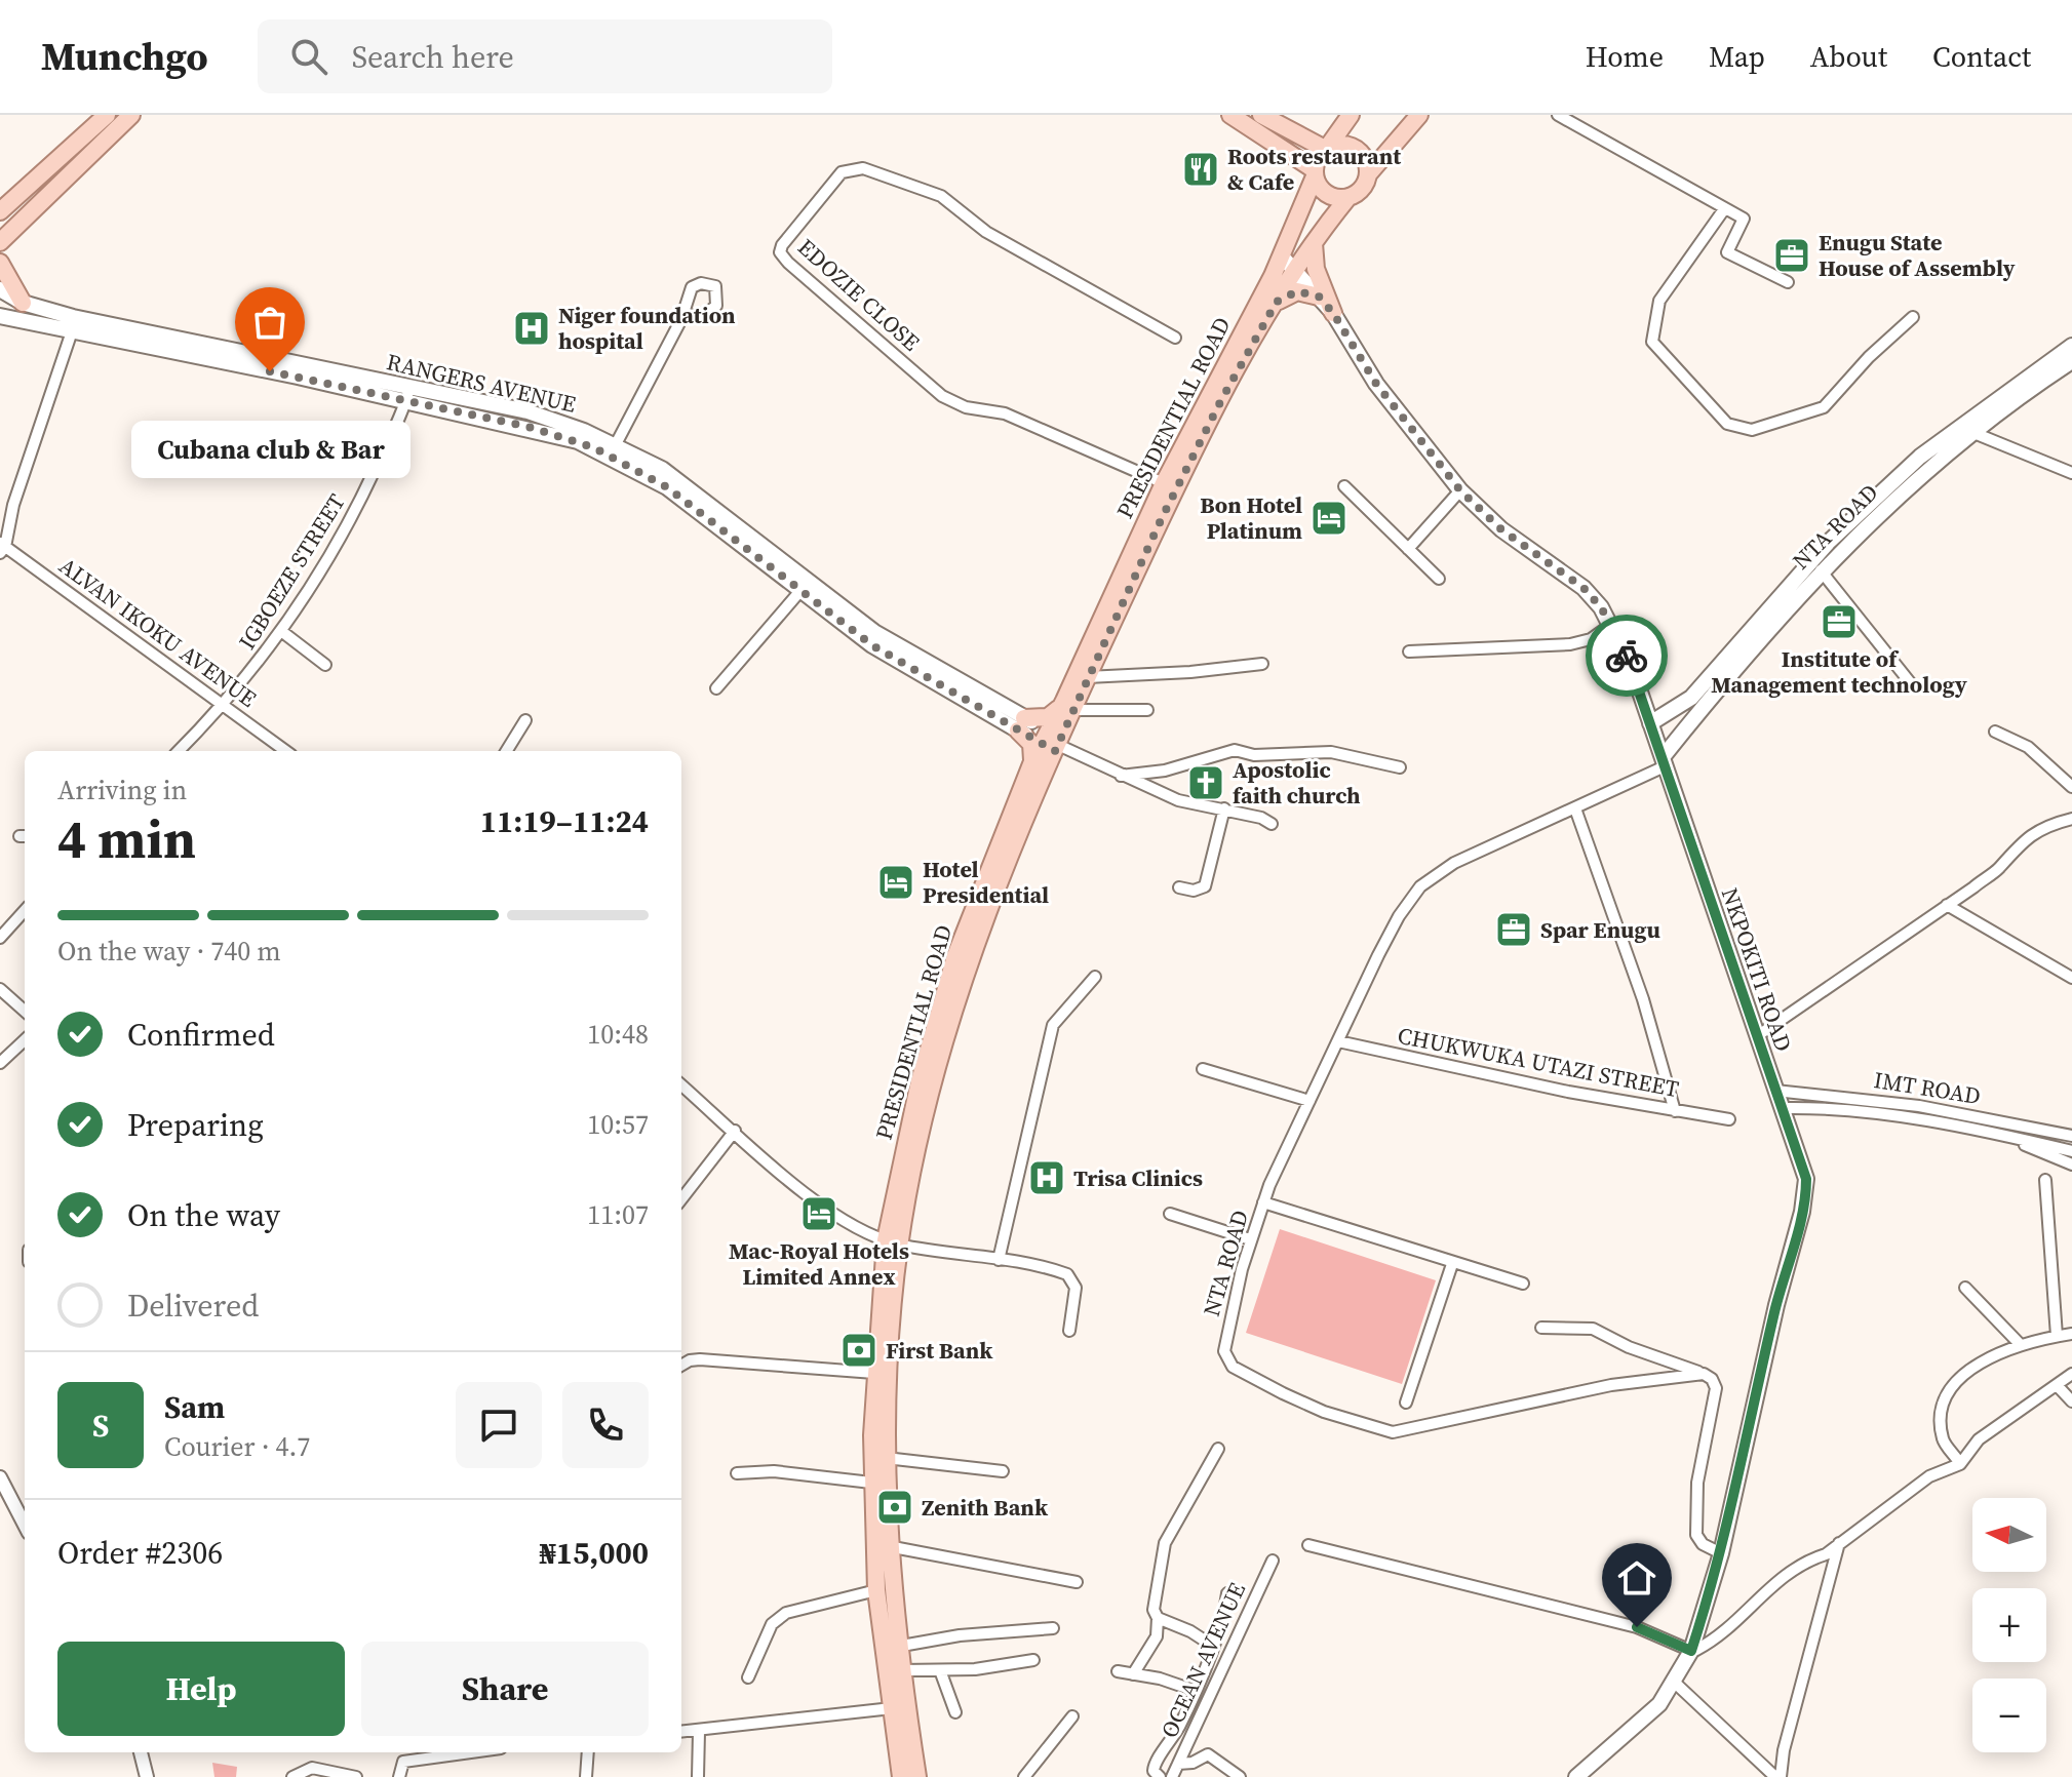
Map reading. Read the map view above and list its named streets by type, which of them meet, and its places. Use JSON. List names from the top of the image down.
{
  "streets": {
    "main road": [
      "RANGERS AVENUE",
      "PRESIDENTIAL ROAD",
      "NTA ROAD",
      "NKPOKITI ROAD"
    ],
    "street": [
      "EDOZIE CLOSE",
      "IGBOEZE STREET",
      "ALVAN IKOKU AVENUE",
      "CHUKWUKA UTAZI STREET",
      "IMT ROAD",
      "OCEAN AVENUE"
    ]
  },
  "crossings": [
    ["EDOZIE CLOSE", "PRESIDENTIAL ROAD"],
    ["RANGERS AVENUE", "IGBOEZE STREET"],
    ["PRESIDENTIAL ROAD", "NKPOKITI ROAD"],
    ["NTA ROAD", "NKPOKITI ROAD"],
    ["NTA ROAD", "CHUKWUKA UTAZI STREET"],
    ["IGBOEZE STREET", "ALVAN IKOKU AVENUE"],
    ["NKPOKITI ROAD", "IMT ROAD"]
  ],
  "places": {
    "restaurant": ["Roots restaurant & Cafe"],
    "office": ["Enugu State House of Assembly", "Institute of Management technology", "Spar Enugu"],
    "hospital": ["Niger foundation hospital", "Trisa Clinics"],
    "other": ["Cubana club & Bar"],
    "hotel": ["Bon Hotel Platinum", "Hotel Presidential", "Mac-Royal Hotels Limited Annex"],
    "church": ["Apostolic faith church"],
    "bank": ["First Bank", "Zenith Bank"]
  },
  "north": "left",
  "page": {
    "header": "Munchgo",
    "search": "Search here",
    "nav": [
      "Home",
      "Map",
      "About",
      "Contact"
    ],
    "bubble": "Cubana club & Bar",
    "heading": ["4 min", "Arriving in", "11:19–11:24"],
    "panel": [
      "Sam",
      "Courier · 4.7",
      "Order #2306",
      "₦15,000"
    ],
    "bar": "On the way · 740 m",
    "list": [
      ["Confirmed", "10:48"],
      ["Preparing", "10:57"],
      ["On the way", "11:07"],
      "Delivered"
    ],
    "round": "S",
    "map_buttons": ["+", "−"],
    "buttons": ["Help", "Share"]
  }
}
